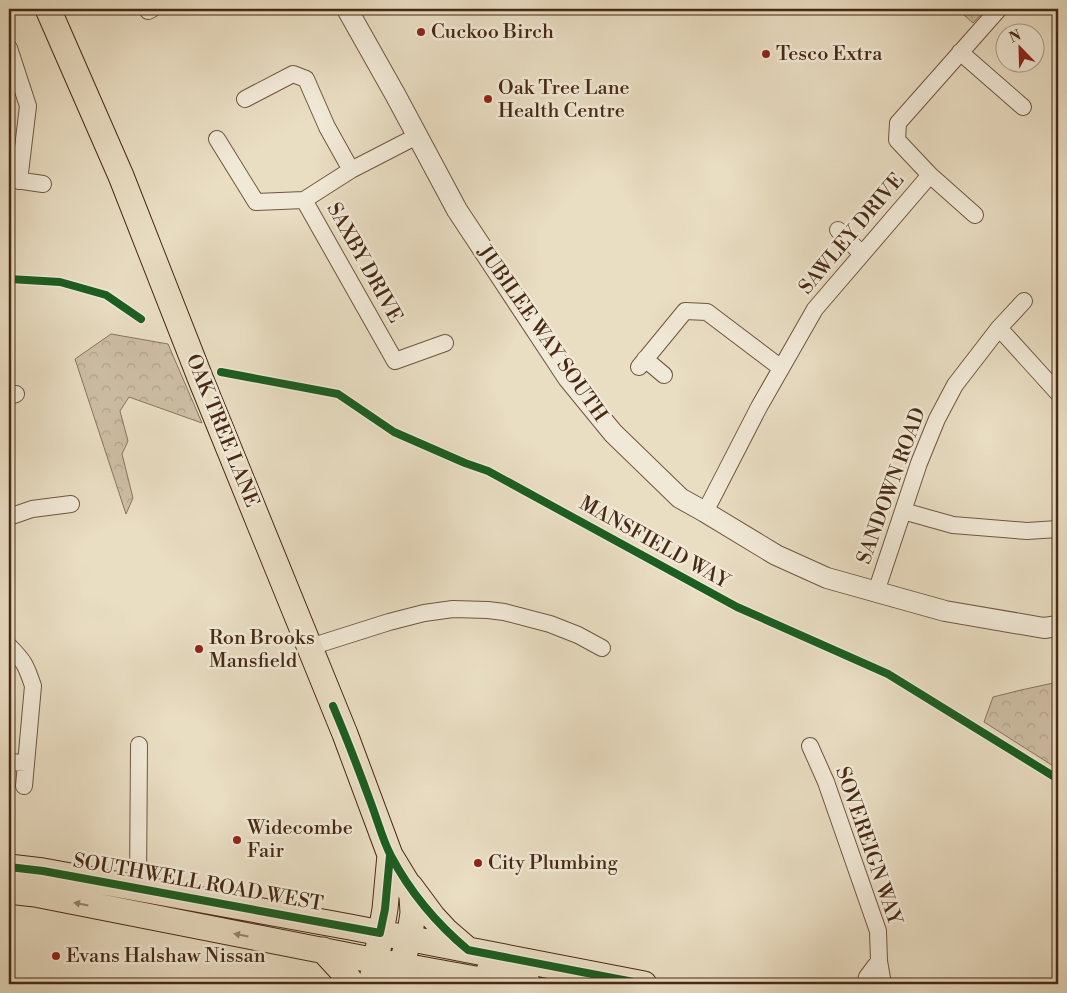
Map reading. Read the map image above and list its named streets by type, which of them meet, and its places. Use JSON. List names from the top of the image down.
{
  "streets": {
    "main road": ["OAK TREE LANE", "SOUTHWELL ROAD WEST"],
    "street": [
      "SAWLEY DRIVE",
      "SAXBY DRIVE",
      "JUBILEE WAY SOUTH",
      "SANDOWN ROAD",
      "SOVEREIGN WAY"
    ],
    "cycle path": ["MANSFIELD WAY"]
  },
  "crossings": [
    ["SAWLEY DRIVE", "JUBILEE WAY SOUTH"],
    ["SAXBY DRIVE", "JUBILEE WAY SOUTH"],
    ["JUBILEE WAY SOUTH", "SANDOWN ROAD"],
    ["OAK TREE LANE", "SOUTHWELL ROAD WEST"]
  ],
  "places": [
    "Cuckoo Birch",
    "Tesco Extra",
    "Oak Tree Lane Health Centre",
    "Ron Brooks Mansfield",
    "Widecombe Fair",
    "City Plumbing",
    "Evans Halshaw Nissan"
  ],
  "north": "top left"
}
